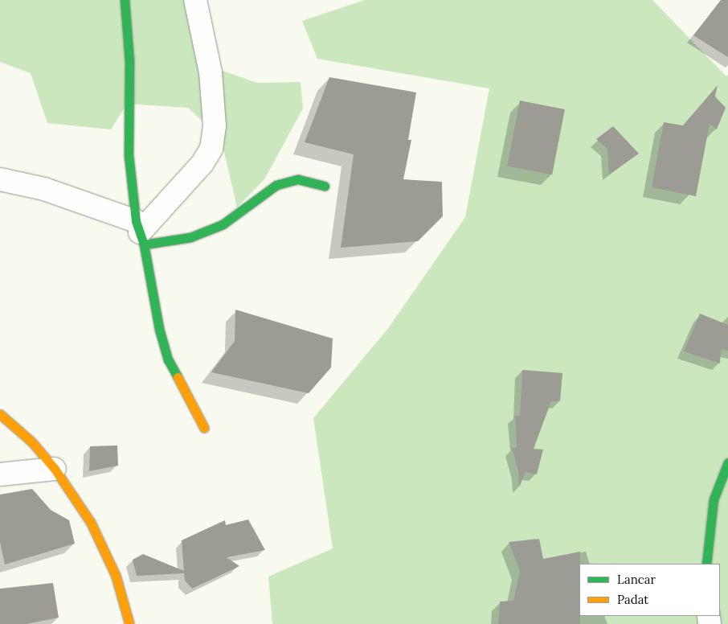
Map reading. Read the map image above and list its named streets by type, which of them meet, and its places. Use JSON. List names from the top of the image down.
{
  "legend": ["Lancar", "Padat"]
}
